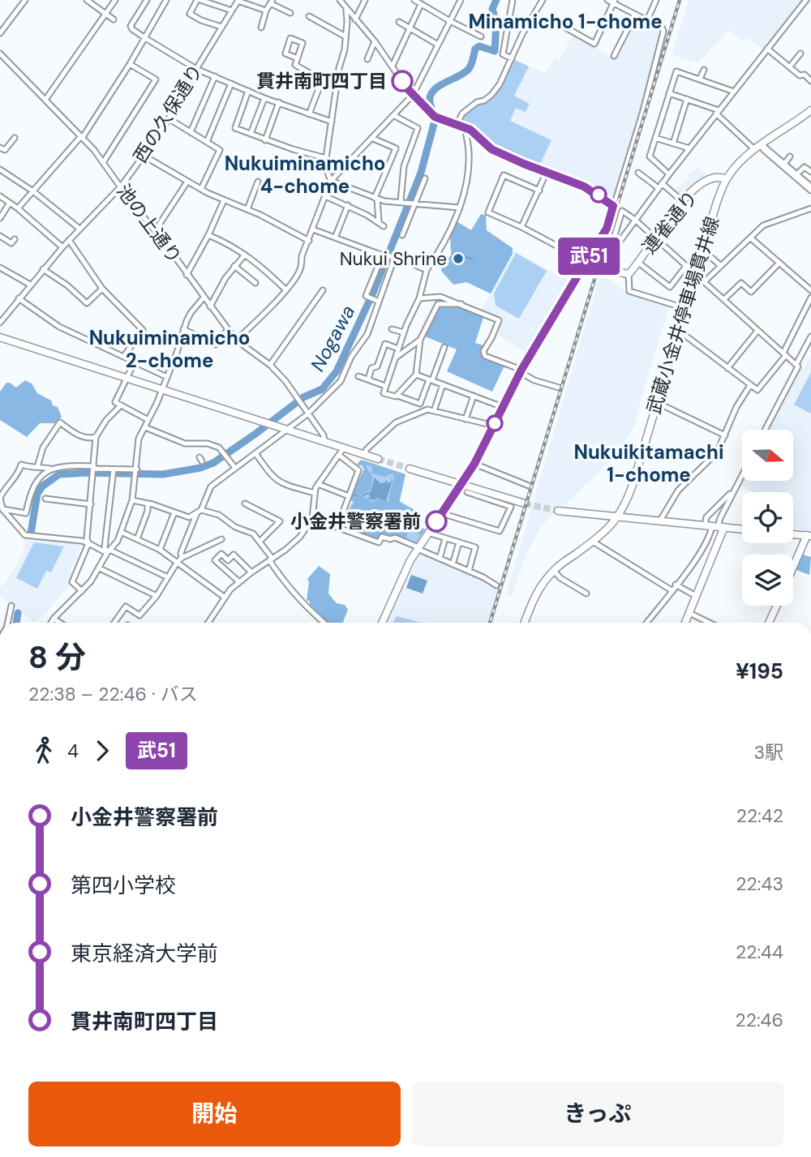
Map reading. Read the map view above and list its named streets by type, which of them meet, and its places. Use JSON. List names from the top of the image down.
{
  "streets": {
    "main road": ["連雀通り", "武蔵小金井停車場貫井線"],
    "street": ["西の久保通り", "池の上通り"]
  },
  "crossings": [
    ["西の久保通り", "池の上通り"],
    ["連雀通り", "武蔵小金井停車場貫井線"]
  ],
  "districts": [
    "Minamicho 1-chome",
    "Nukuiminamicho 4-chome",
    "Nukuiminamicho 2-chome",
    "Nukuikitamachi 1-chome"
  ],
  "water": ["Nogawa"],
  "places": ["貫井南町四丁目", "Nukui Shrine", "小金井警察署前"],
  "lines": ["bus line 武51"],
  "north": "right",
  "page": {
    "on_map": "武51",
    "heading": ["8 分", "22:38 – 22:46 · バス", "¥195"],
    "legs": ["4", "武51", "3駅"],
    "list": [
      {
        "name": "小金井警察署前",
        "value": "22:42"
      },
      {
        "name": "第四小学校",
        "value": "22:43"
      },
      {
        "name": "東京経済大学前",
        "value": "22:44"
      },
      {
        "name": "貫井南町四丁目",
        "value": "22:46"
      }
    ],
    "buttons": ["開始", "きっぷ"]
  }
}
